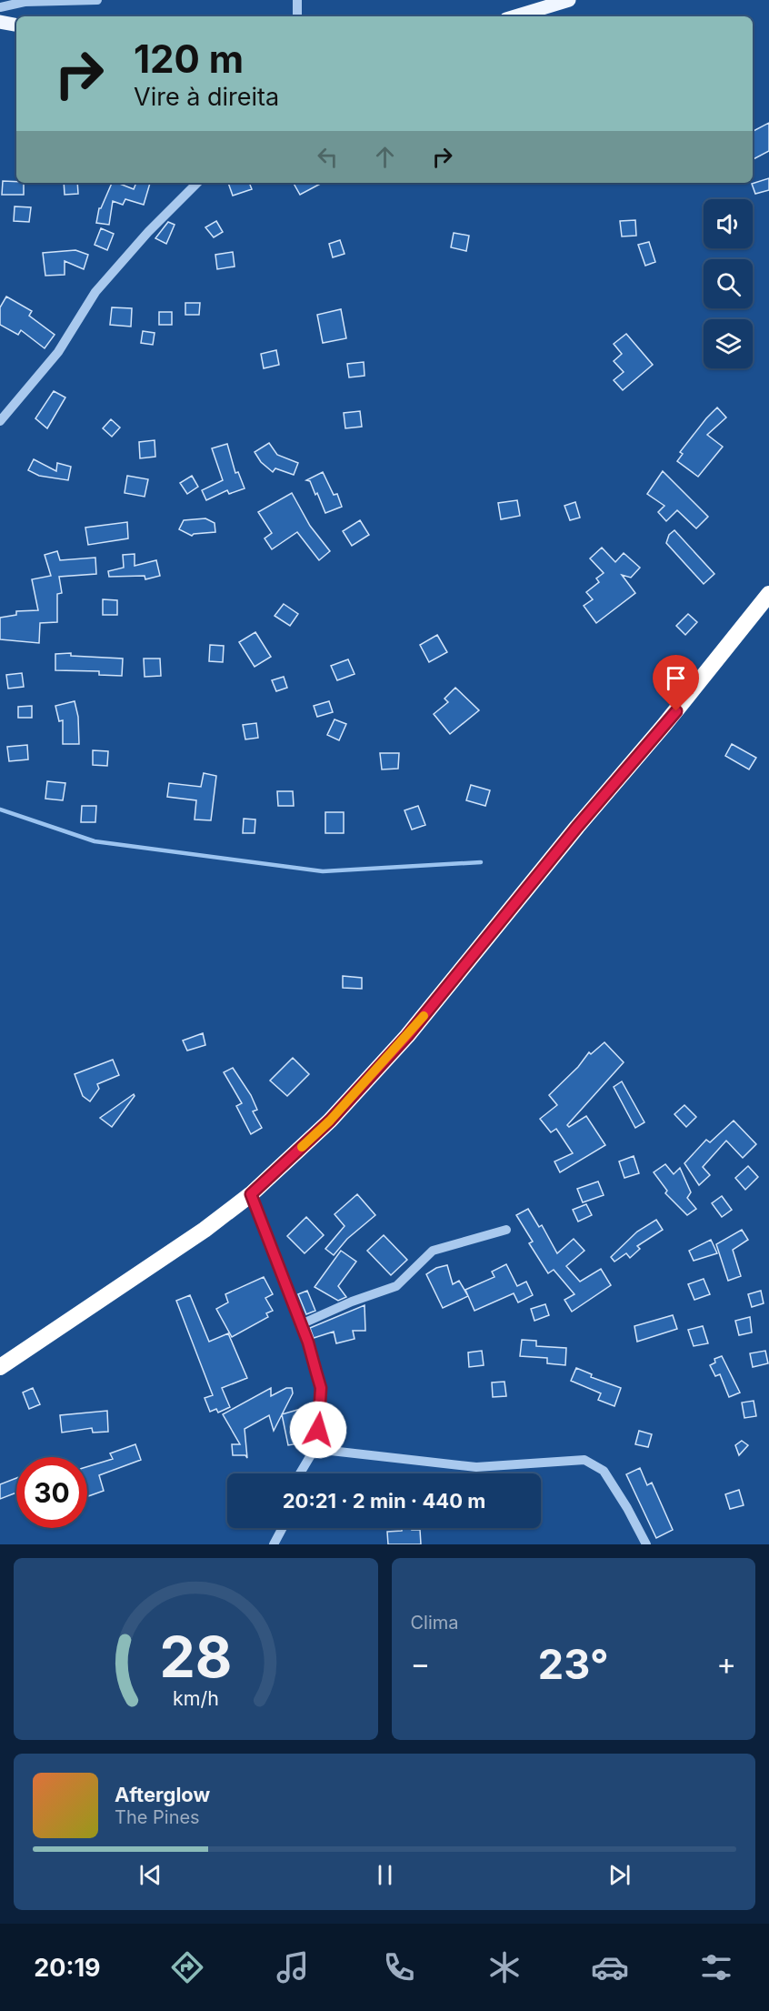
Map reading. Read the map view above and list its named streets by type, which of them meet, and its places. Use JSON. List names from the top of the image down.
{
  "page": {
    "turn": ["120 m", "Vire à direita"],
    "limit": "30",
    "trip": "20:21 · 2 min · 440 m",
    "tile": "Clima",
    "heat": ["−", "23°", "+"],
    "song": ["Afterglow", "The Pines"],
    "tabs": "20:19",
    "gauge": ["28", "km/h"]
  }
}
